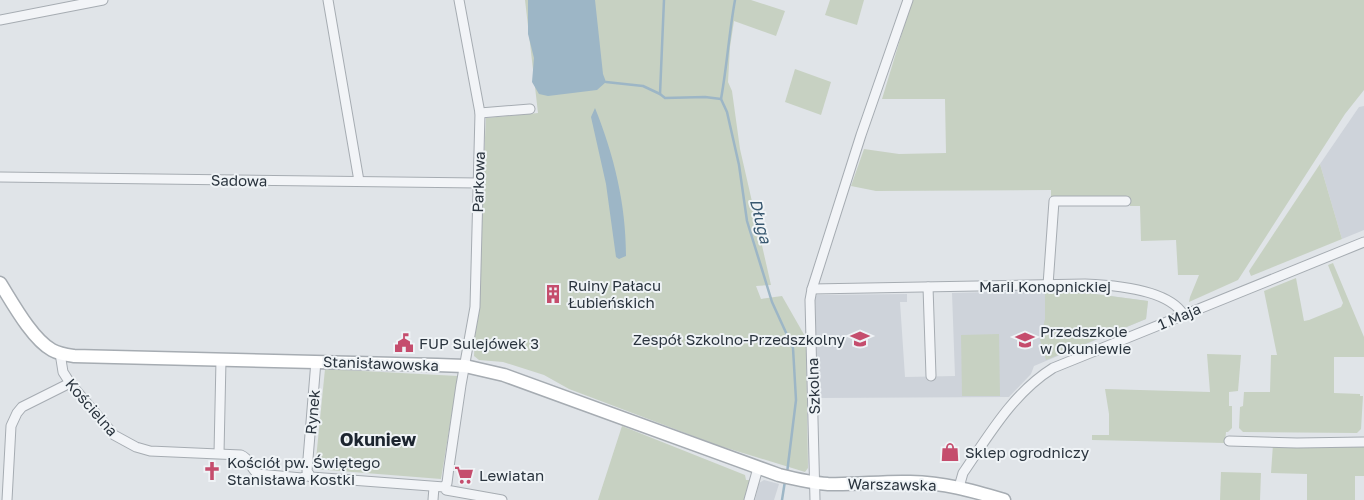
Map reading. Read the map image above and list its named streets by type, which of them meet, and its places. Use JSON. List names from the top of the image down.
{
  "streets": {
    "main road": ["Stanisławowska", "Warszawska"],
    "street": [
      "Sadowa",
      "Parkowa",
      "Marii Konopnickiej",
      "1 Maja",
      "Szkolna",
      "Kościelna",
      "Rynek"
    ]
  },
  "crossings": [
    ["Sadowa", "Parkowa"],
    ["Parkowa", "Stanisławowska"],
    ["Marii Konopnickiej", "1 Maja"],
    ["Marii Konopnickiej", "Szkolna"],
    ["1 Maja", "Warszawska"],
    ["Stanisławowska", "Kościelna"],
    ["Stanisławowska", "Rynek"],
    ["Stanisławowska", "Warszawska"],
    ["Szkolna", "Warszawska"],
    ["Kościelna", "Rynek"]
  ],
  "districts": ["Okuniew"],
  "water": ["Długa"],
  "places": {
    "building": ["Ruiny Pałacu Łubieńskich"],
    "school or university": ["Zespół Szkolno-Przedszkolny", "Przedszkole w Okuniewie"],
    "public building": ["FUP Sulejówek 3"],
    "shop": ["Sklep ogrodniczy"],
    "church": ["Kościół pw. Świętego Stanisława Kostki"],
    "supermarket": ["Lewiatan"]
  }
}
